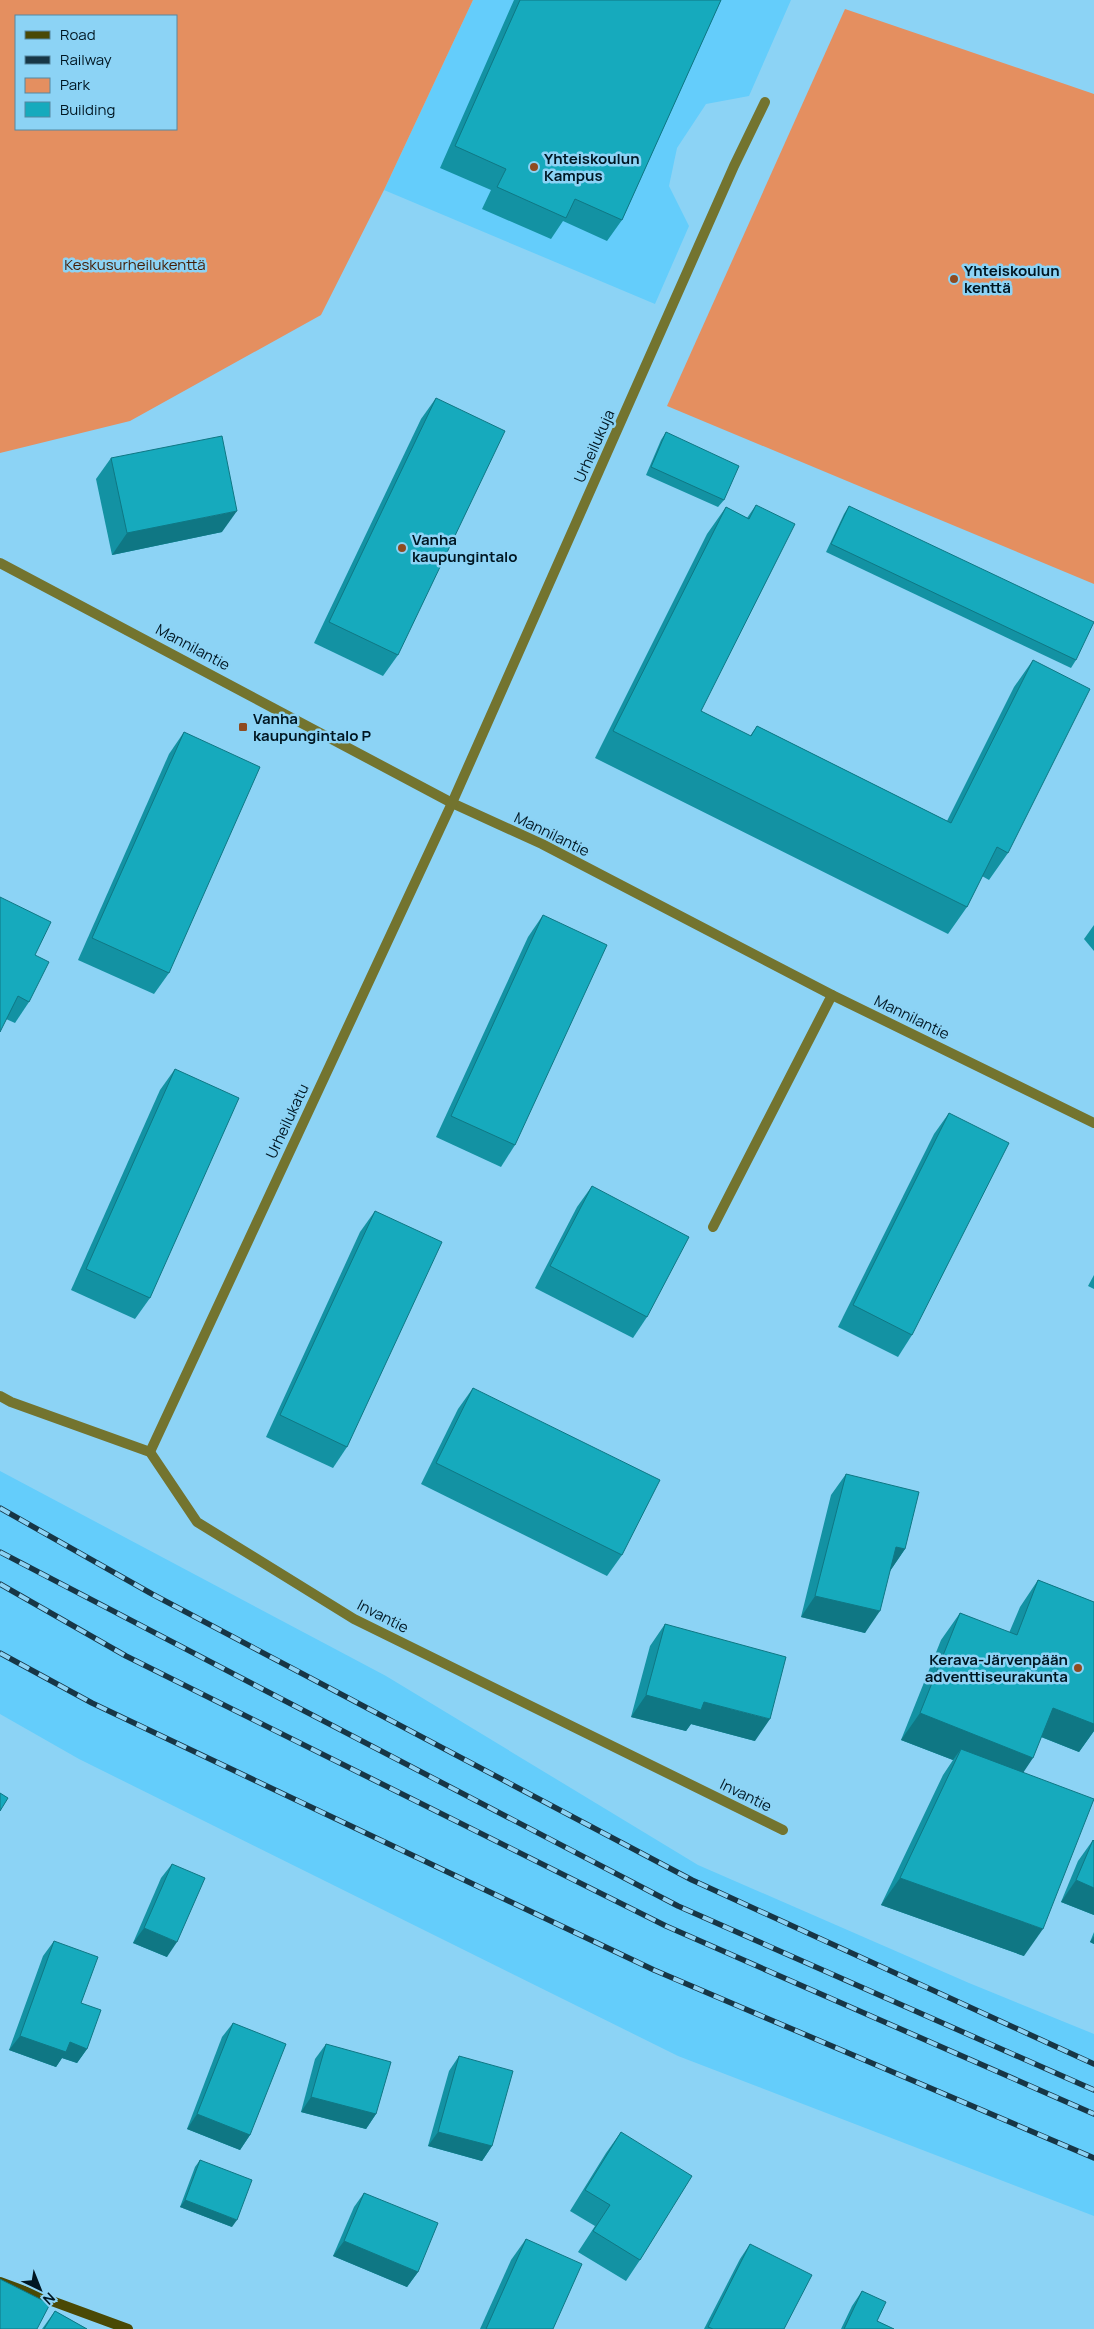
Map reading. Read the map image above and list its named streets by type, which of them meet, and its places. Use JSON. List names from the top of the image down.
{
  "streets": {
    "street": [
      "Urheilukuja",
      "Mannilantie",
      "Urheilukatu",
      "Invantie"
    ]
  },
  "crossings": [
    ["Urheilukuja", "Mannilantie"],
    ["Urheilukuja", "Urheilukatu"],
    ["Mannilantie", "Urheilukatu"],
    ["Urheilukatu", "Invantie"]
  ],
  "parks": ["Keskusurheilukenttä"],
  "places": {
    "other": [
      "Yhteiskoulun Kampus",
      "Yhteiskoulun kenttä",
      "Vanha kaupungintalo",
      "Kerava-Järvenpään adventtiseurakunta"
    ],
    "transit": ["Vanha kaupungintalo P"]
  },
  "legend": [
    "Road",
    "Railway",
    "Park",
    "Building"
  ],
  "north": "bottom right"
}
